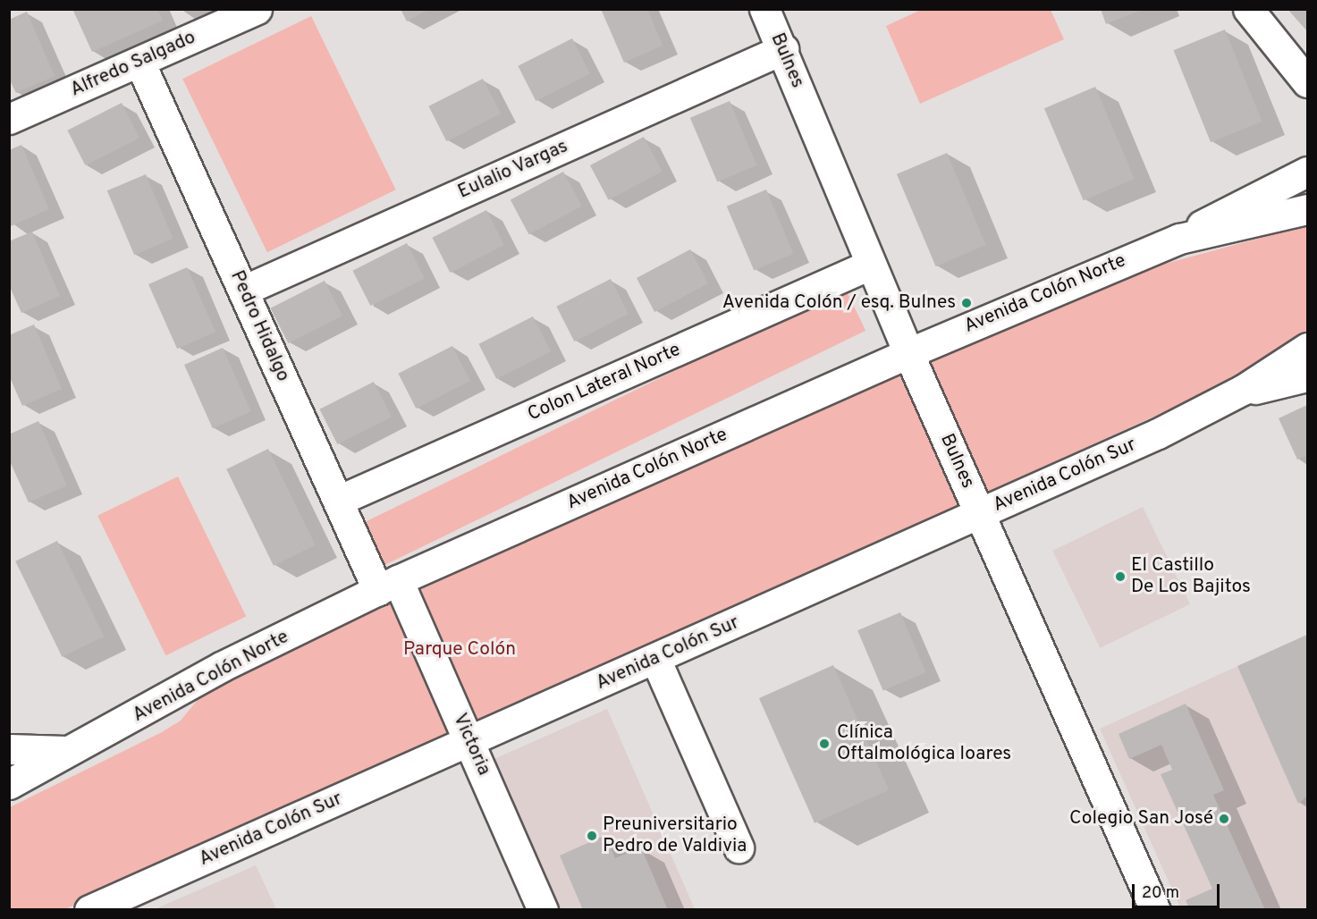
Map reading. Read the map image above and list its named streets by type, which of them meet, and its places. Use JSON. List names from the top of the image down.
{
  "streets": {
    "street": [
      "Bulnes",
      "Alfredo Salgado",
      "Eulalio Vargas",
      "Avenida Colón Norte",
      "Pedro Hidalgo",
      "Colon Lateral Norte",
      "Avenida Colón Sur",
      "Victoria"
    ]
  },
  "crossings": [
    ["Bulnes", "Eulalio Vargas"],
    ["Bulnes", "Avenida Colón Norte"],
    ["Bulnes", "Colon Lateral Norte"],
    ["Bulnes", "Avenida Colón Sur"],
    ["Alfredo Salgado", "Pedro Hidalgo"],
    ["Eulalio Vargas", "Pedro Hidalgo"],
    ["Avenida Colón Norte", "Pedro Hidalgo"],
    ["Avenida Colón Norte", "Victoria"],
    ["Pedro Hidalgo", "Colon Lateral Norte"],
    ["Pedro Hidalgo", "Victoria"],
    ["Avenida Colón Sur", "Victoria"]
  ],
  "parks": ["Parque Colón"],
  "places": [
    "Avenida Colón / esq. Bulnes",
    "El Castillo De Los Bajitos",
    "Clínica Oftalmológica Ioares",
    "Colegio San José",
    "Preuniversitario Pedro de Valdivia"
  ],
  "scale_bar": "20 m"
}
